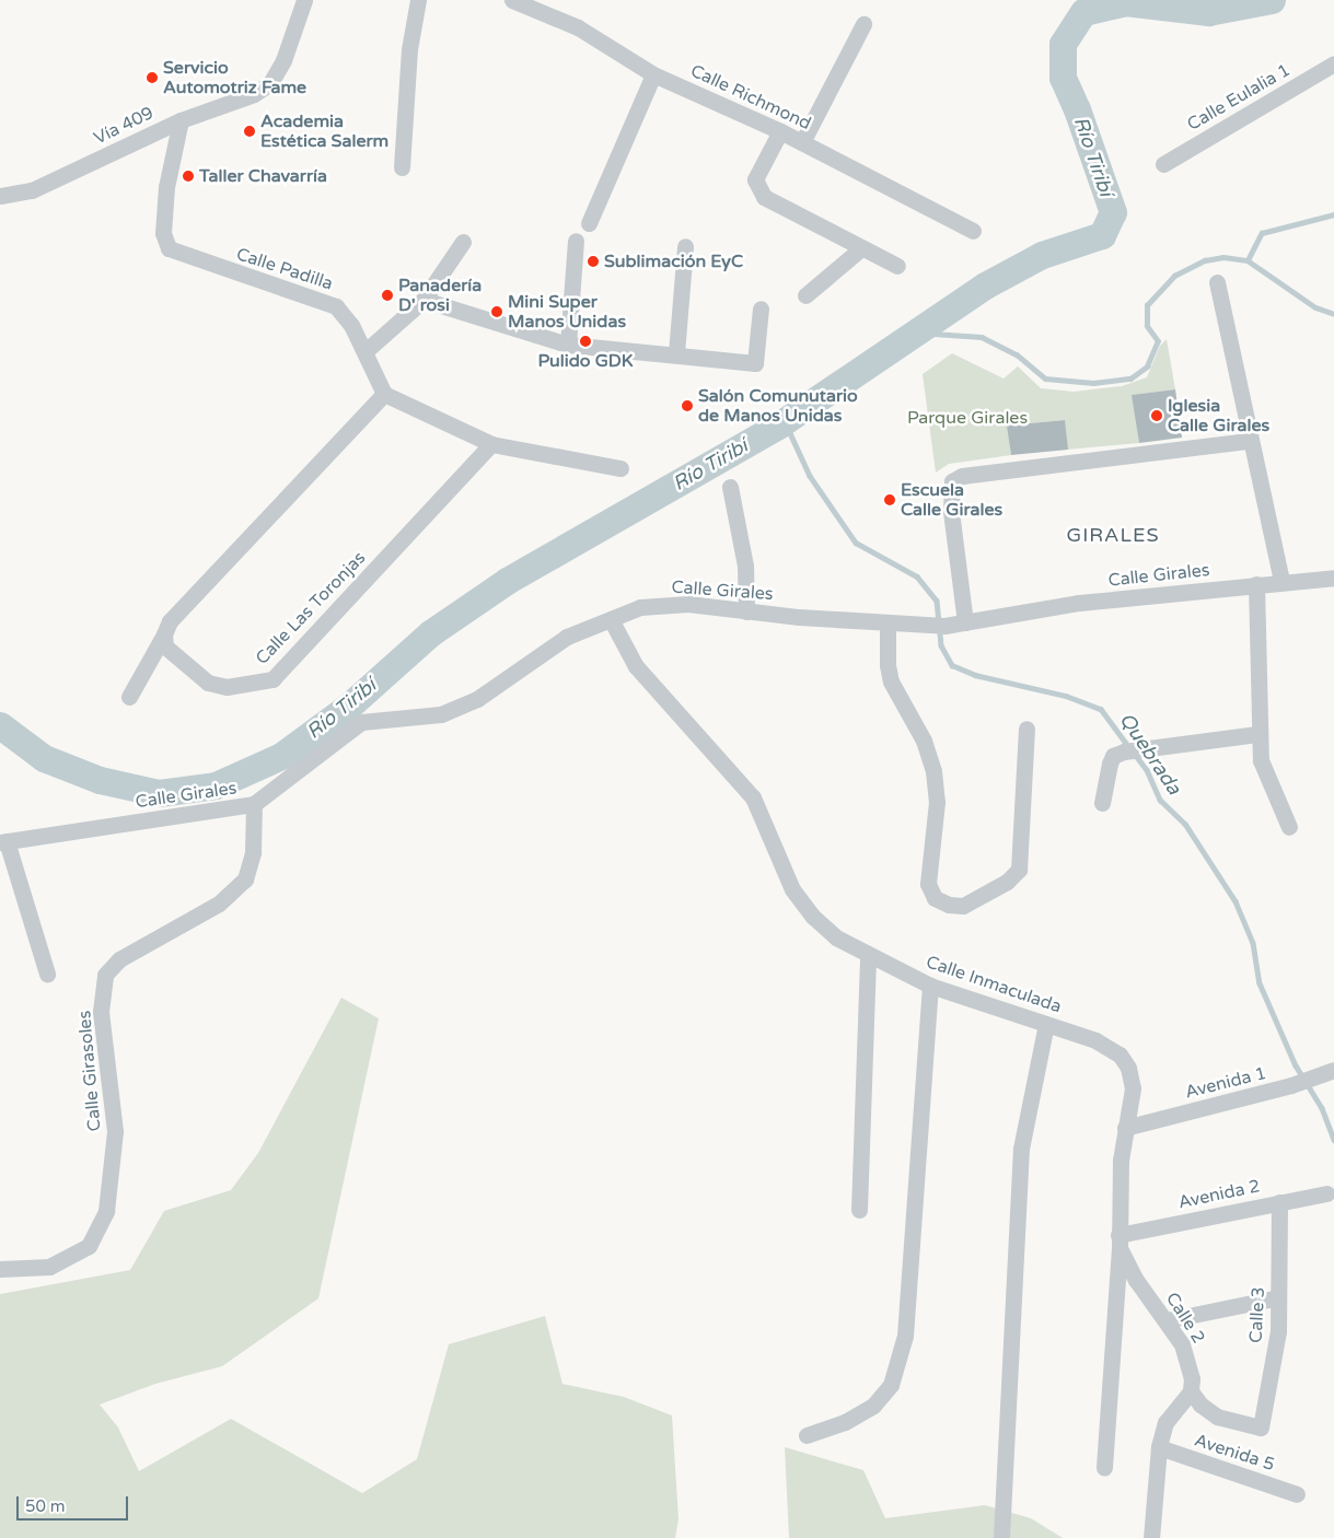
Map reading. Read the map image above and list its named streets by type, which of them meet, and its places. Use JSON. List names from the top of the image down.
{
  "streets": {
    "street": [
      "Calle Richmond",
      "Calle Eulalia 1",
      "Vía 409",
      "Calle Padilla",
      "Calle Girales",
      "Calle Las Toronjas",
      "Calle Inmaculada",
      "Calle Girasoles",
      "Avenida 1",
      "Avenida 2",
      "Calle 3",
      "Calle 2",
      "Avenida 5"
    ]
  },
  "crossings": [
    ["Vía 409", "Calle Padilla"],
    ["Calle Girales", "Calle Inmaculada"],
    ["Calle Girales", "Calle Girasoles"],
    ["Calle Inmaculada", "Avenida 1"],
    ["Calle Inmaculada", "Avenida 2"],
    ["Calle Inmaculada", "Calle 2"],
    ["Avenida 2", "Calle 3"],
    ["Avenida 2", "Calle 2"],
    ["Calle 3", "Calle 2"]
  ],
  "districts": ["GIRALES"],
  "water": ["Río Tiribí", "Quebrada"],
  "parks": ["Parque Girales"],
  "places": [
    "Servicio Automotriz Fame",
    "Academia Estética Salerm",
    "Taller Chavarría",
    "Sublimación EyC",
    "Panadería D' rosi",
    "Mini Super Manos Unidas",
    "Pulido GDK",
    "Salón Comunutario de Manos Unidas",
    "Iglesia Calle Girales",
    "Escuela Calle Girales"
  ],
  "scale_bar": "50 m"
}
